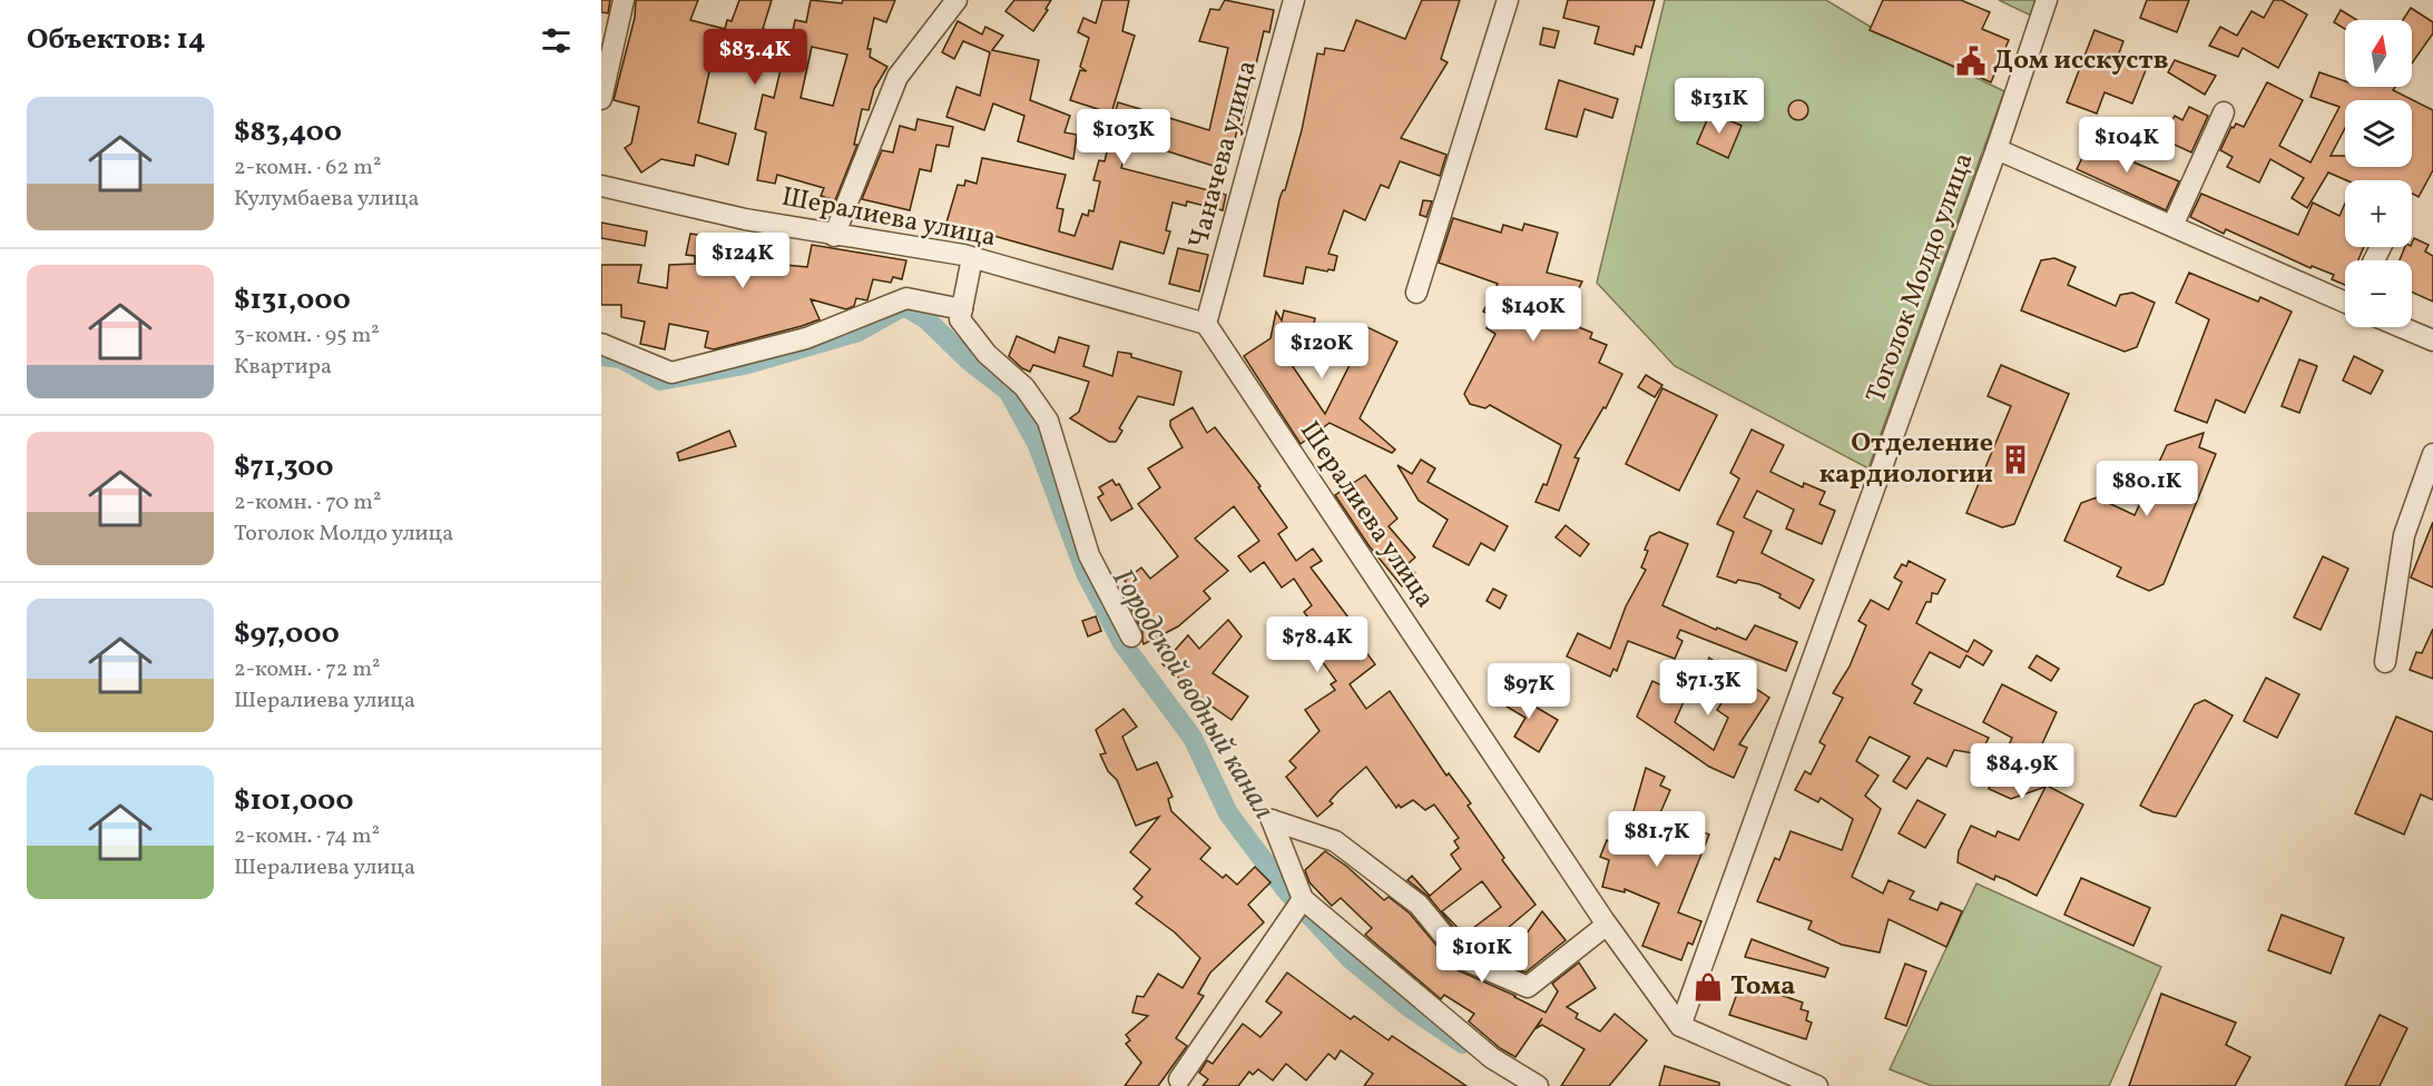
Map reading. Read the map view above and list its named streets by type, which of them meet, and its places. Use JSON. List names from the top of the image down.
{
  "streets": {
    "street": ["Чаначева улица", "Шералиева улица", "Тоголок Молдо улица"]
  },
  "crossings": [
    ["Чаначева улица", "Шералиева улица"],
    ["Шералиева улица", "Тоголок Молдо улица"]
  ],
  "water": ["Городской водный канал"],
  "places": {
    "public building": ["Дом исскуств"],
    "building": ["Отделение кардиологии"],
    "shop": ["Тома"]
  },
  "north": "top",
  "page": {
    "heading": "Объектов: 14",
    "map_buttons": ["+", "−"],
    "price": [
      "$83.4K",
      "$131K",
      "$103K",
      "$104K",
      "$124K",
      "$140K",
      "$120K",
      "$80.1K",
      "$78.4K",
      "$71.3K",
      "$97K",
      "$84.9K",
      "$81.7K",
      "$101K"
    ],
    "list": [
      {
        "name": "$83,400",
        "note": "2-комн. · 62 m² · Кулумбаева улица"
      },
      {
        "name": "$131,000",
        "note": "3-комн. · 95 m² · Квартира"
      },
      {
        "name": "$71,300",
        "note": "2-комн. · 70 m² · Тоголок Молдо улица"
      },
      {
        "name": "$97,000",
        "note": "2-комн. · 72 m² · Шералиева улица"
      },
      {
        "name": "$101,000",
        "note": "2-комн. · 74 m² · Шералиева улица"
      }
    ]
  }
}
